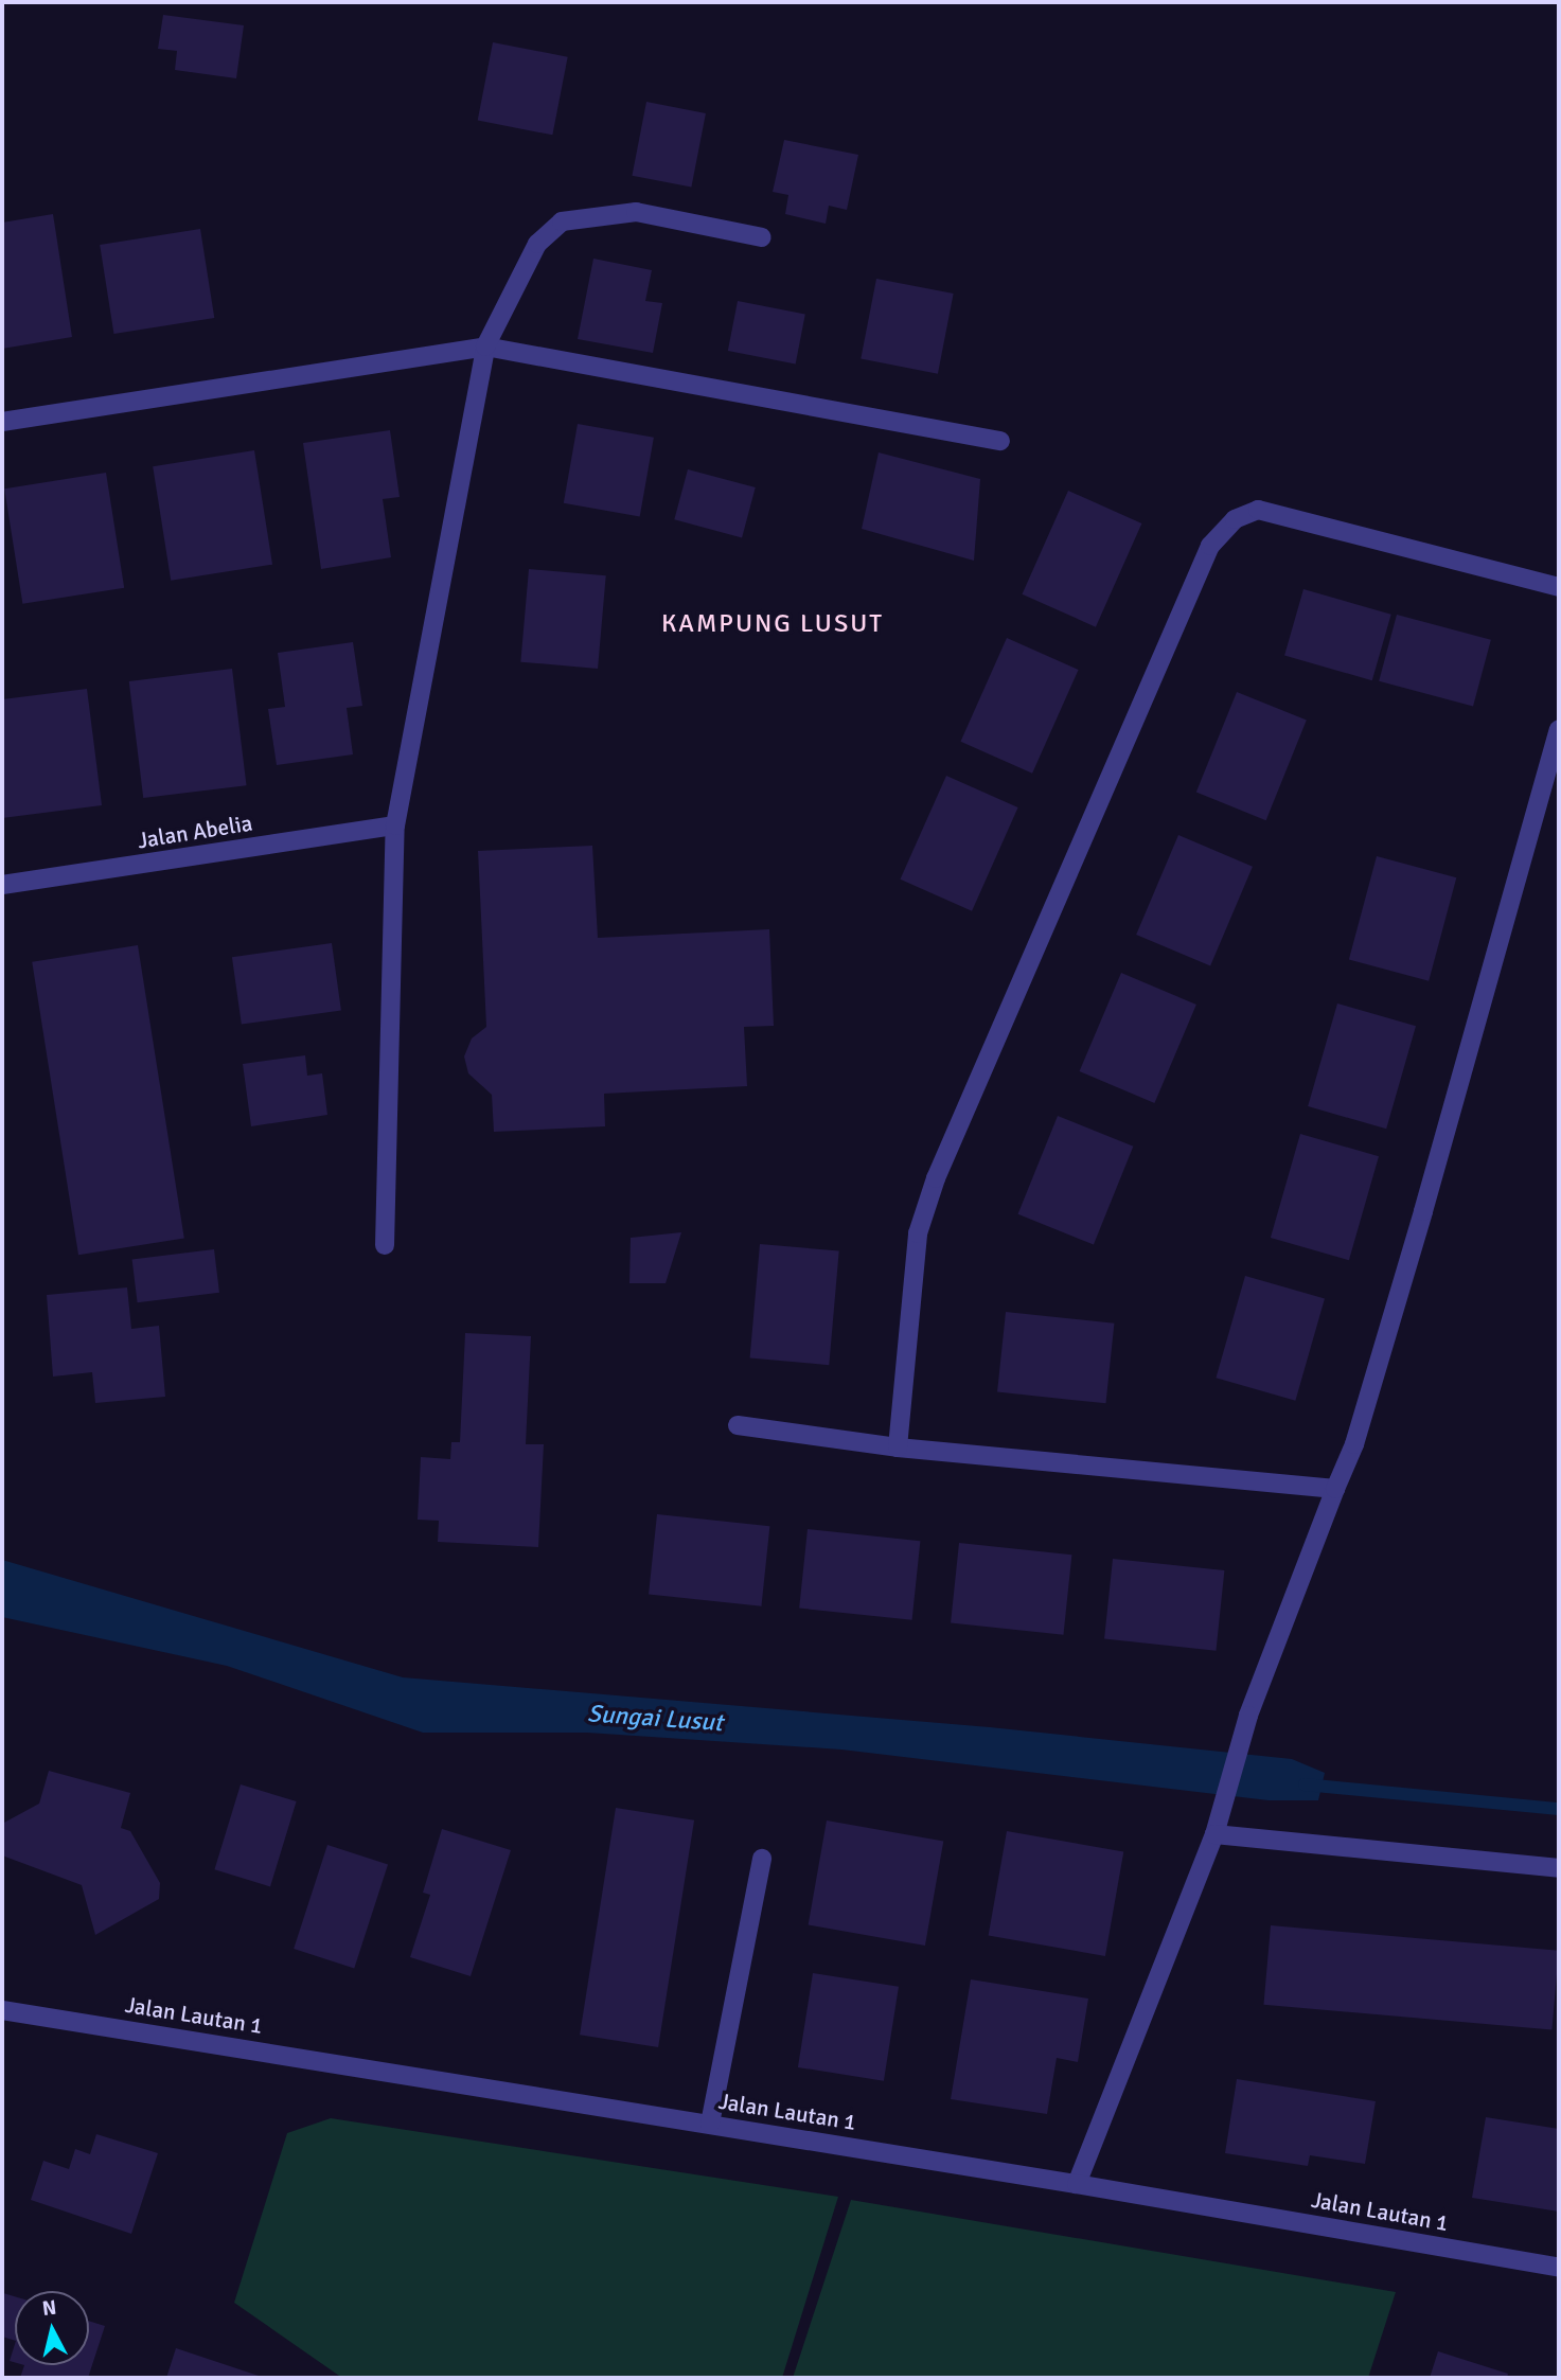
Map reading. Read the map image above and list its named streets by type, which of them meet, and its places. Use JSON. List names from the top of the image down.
{
  "streets": {
    "street": ["Jalan Abelia", "Jalan Lautan 1"]
  },
  "districts": ["KAMPUNG LUSUT"],
  "water": ["Sungai Lusut"],
  "north": "top"
}
